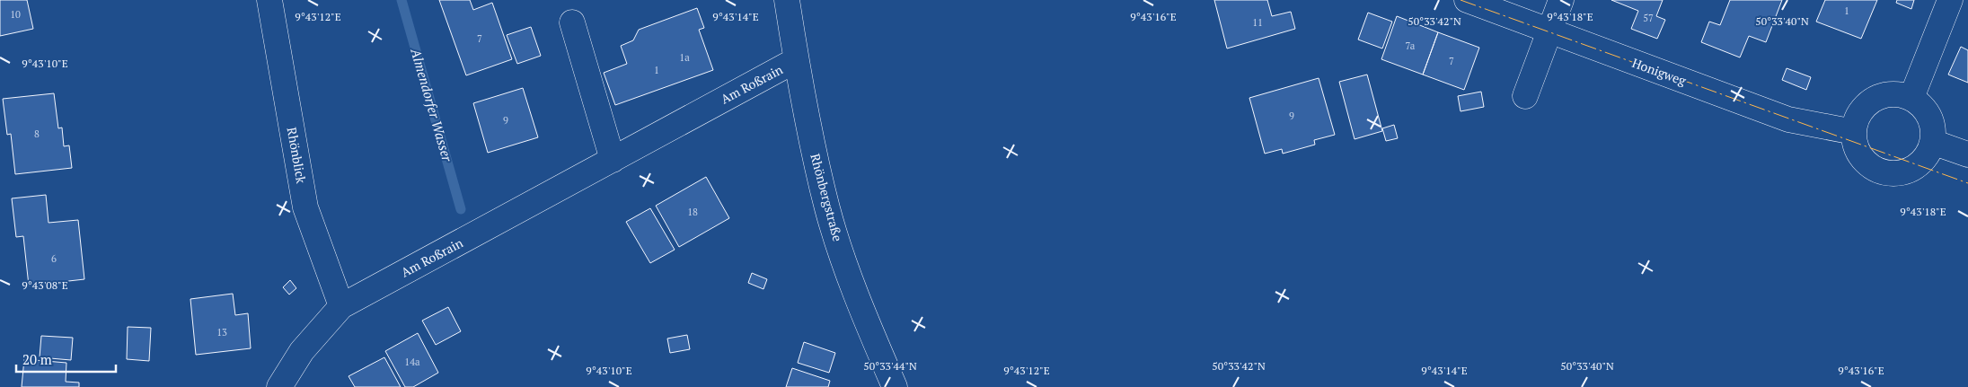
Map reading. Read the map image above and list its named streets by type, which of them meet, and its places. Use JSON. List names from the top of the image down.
{
  "streets": {
    "street": [
      "Honigweg",
      "Am Roßrain",
      "Rhönblick",
      "Rhönbergstraße"
    ]
  },
  "crossings": [
    ["Am Roßrain", "Rhönblick"],
    ["Am Roßrain", "Rhönbergstraße"]
  ],
  "water": ["Almendorfer Wasser"],
  "house_numbers": [
    "1",
    "10",
    "57",
    "11",
    "7",
    "7a",
    "1a",
    "7",
    "1",
    "9",
    "9",
    "8",
    "18",
    "6",
    "13",
    "14a"
  ],
  "scale_bar": "20 m",
  "coordinates": [
    "9°43'12\"E",
    "9°43'14\"E",
    "9°43'16\"E",
    "9°43'18\"E",
    "50°33'42\"N",
    "50°33'40\"N",
    "9°43'10\"E",
    "9°43'08\"E",
    "50°33'44\"N"
  ]
}
